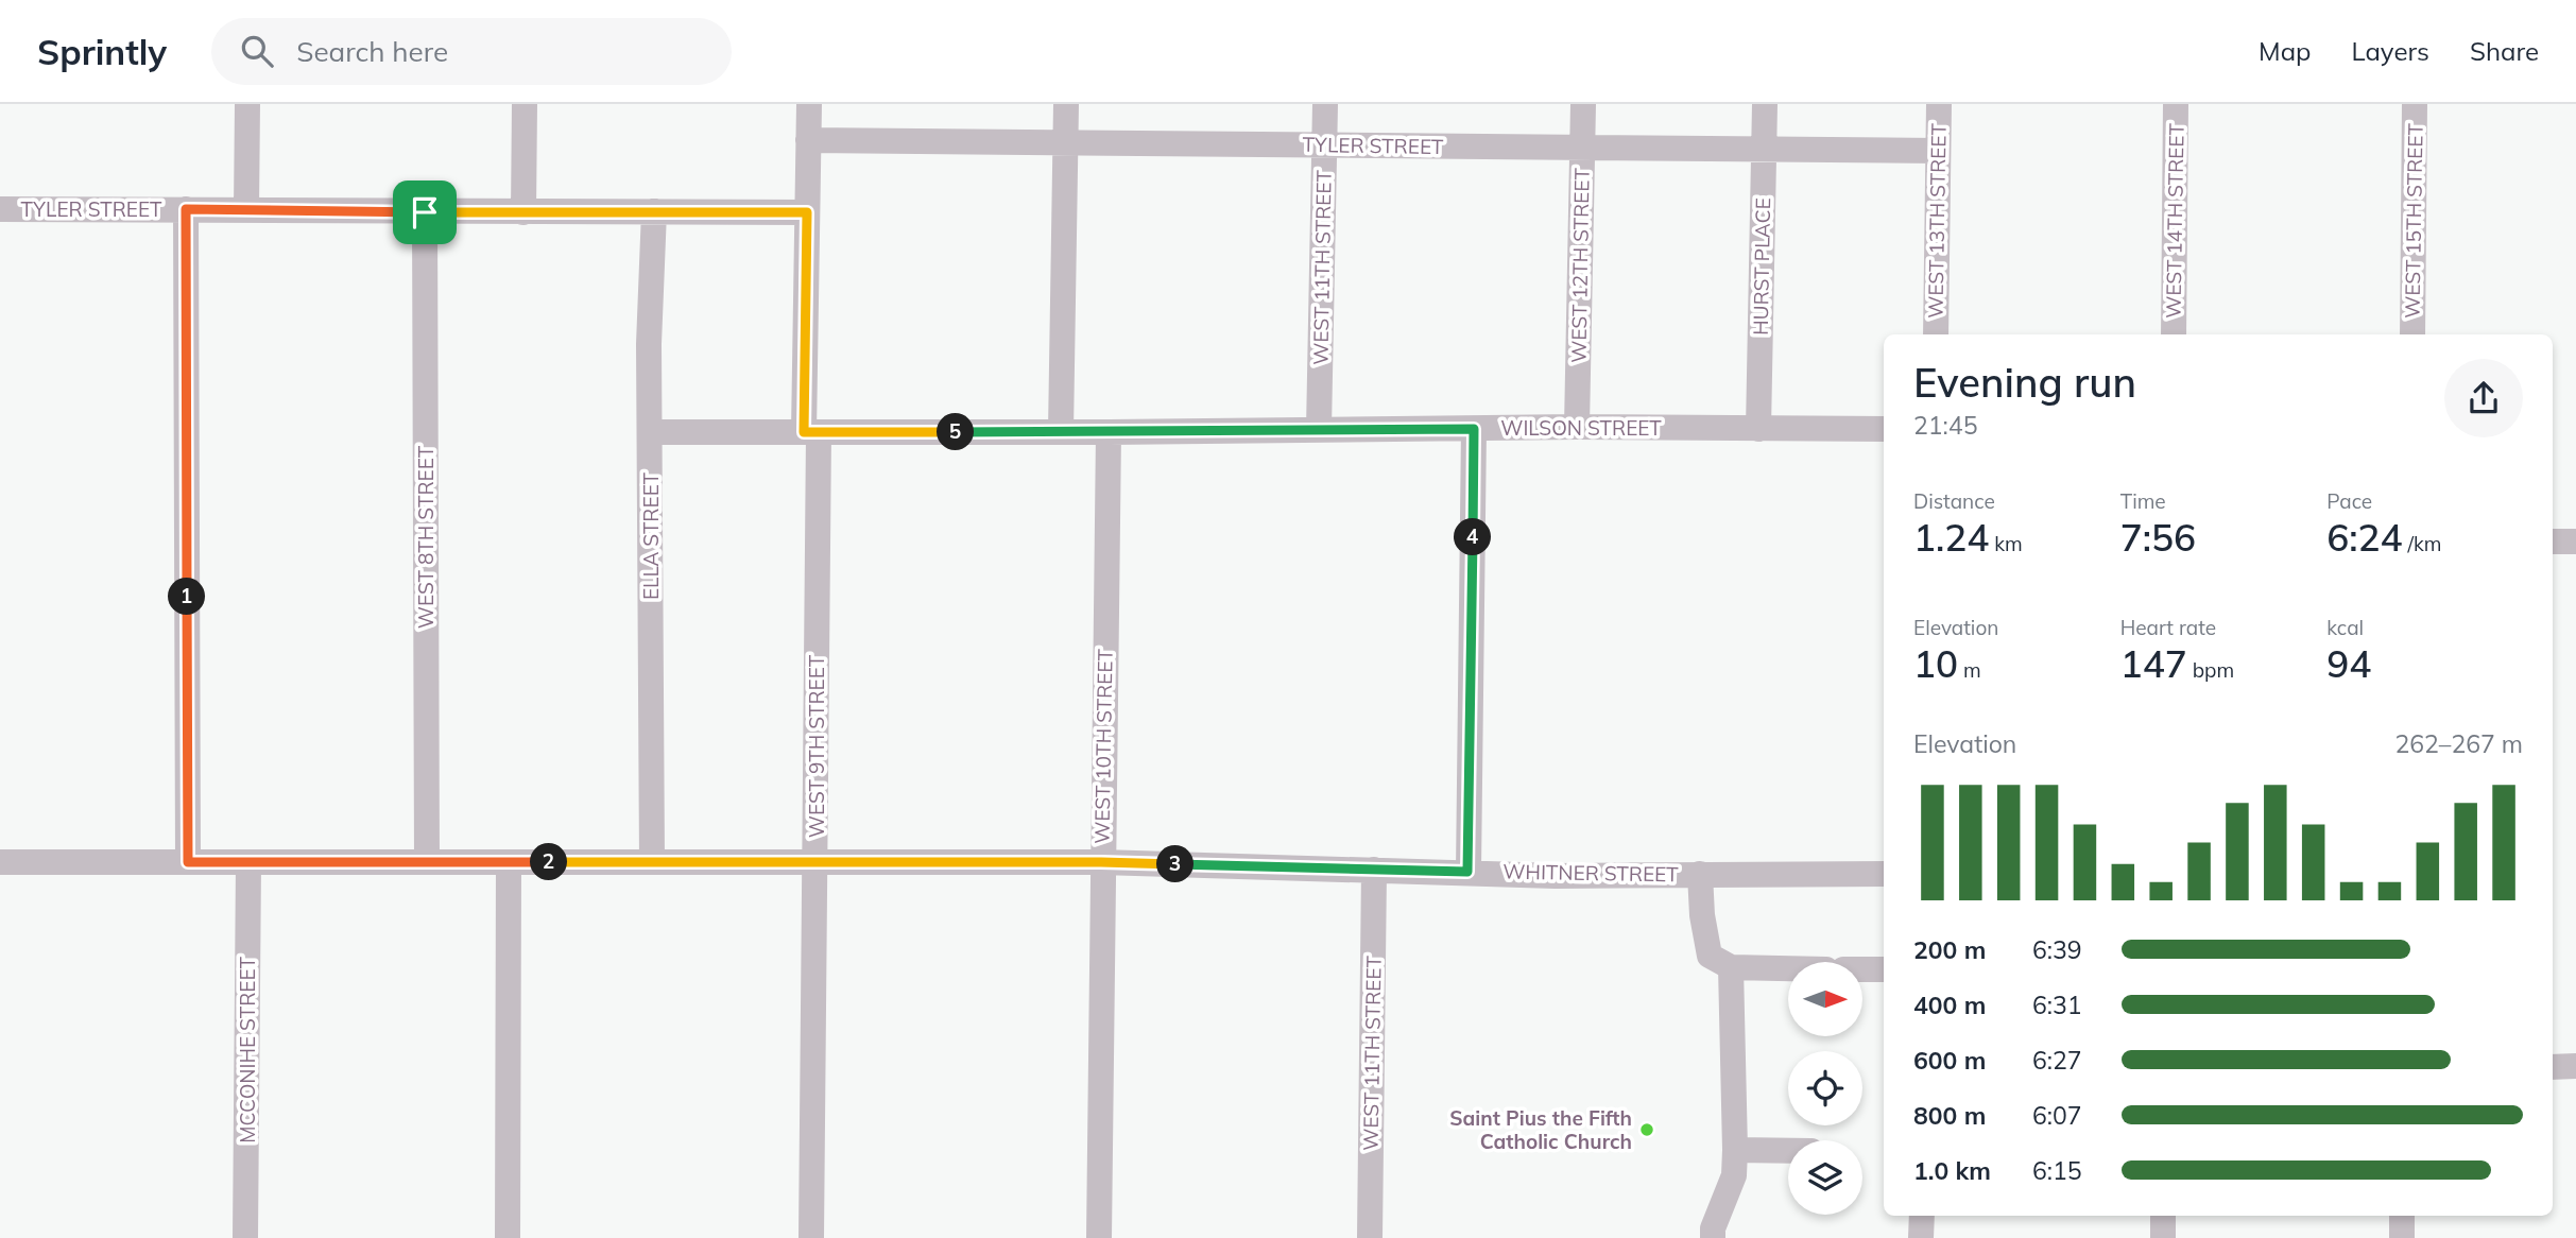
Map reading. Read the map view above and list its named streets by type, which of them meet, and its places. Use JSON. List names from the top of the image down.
{
  "streets": {
    "street": [
      "TYLER STREET",
      "WEST 13TH STREET",
      "WEST 14TH STREET",
      "WEST 15TH STREET",
      "WEST 12TH STREET",
      "HURST PLACE",
      "WEST 11TH STREET",
      "WILSON STREET",
      "ELLA STREET",
      "WEST 8TH STREET",
      "WEST 9TH STREET",
      "WEST 10TH STREET",
      "WHITNER STREET",
      "MCCONIHE STREET"
    ]
  },
  "crossings": [
    ["TYLER STREET", "WEST 13TH STREET"],
    ["TYLER STREET", "WEST 12TH STREET"],
    ["TYLER STREET", "HURST PLACE"],
    ["TYLER STREET", "WEST 11TH STREET"],
    ["TYLER STREET", "ELLA STREET"],
    ["TYLER STREET", "WEST 8TH STREET"],
    ["TYLER STREET", "WEST 9TH STREET"],
    ["WEST 12TH STREET", "WILSON STREET"],
    ["HURST PLACE", "WILSON STREET"],
    ["WEST 11TH STREET", "WILSON STREET"],
    ["WEST 11TH STREET", "WHITNER STREET"],
    ["WILSON STREET", "ELLA STREET"],
    ["WILSON STREET", "WEST 9TH STREET"],
    ["WILSON STREET", "WEST 10TH STREET"],
    ["ELLA STREET", "WHITNER STREET"],
    ["WEST 8TH STREET", "WHITNER STREET"],
    ["WEST 9TH STREET", "WHITNER STREET"],
    ["WEST 10TH STREET", "WHITNER STREET"],
    ["WHITNER STREET", "MCCONIHE STREET"]
  ],
  "places": ["Saint Pius the Fifth Catholic Church"],
  "north": "right",
  "page": {
    "header": "Sprintly",
    "search": "Search here",
    "nav": ["Map", "Layers", "Share"],
    "heading": ["Evening run", "21:45"],
    "pins": [
      "5",
      "4",
      "1",
      "2",
      "3"
    ],
    "stats": [
      ["Distance", "1.24 km"],
      ["Time", "7:56"],
      ["Pace", "6:24 /km"],
      ["Elevation", "10 m"],
      ["Heart rate", "147 bpm"],
      ["kcal", "94"]
    ],
    "chart": ["Elevation", "262–267 m"],
    "list": [
      {
        "name": "200 m",
        "note": "6:39"
      },
      {
        "name": "400 m",
        "note": "6:31"
      },
      {
        "name": "600 m",
        "note": "6:27"
      },
      {
        "name": "800 m",
        "note": "6:07"
      },
      {
        "name": "1.0 km",
        "note": "6:15"
      }
    ]
  }
}
